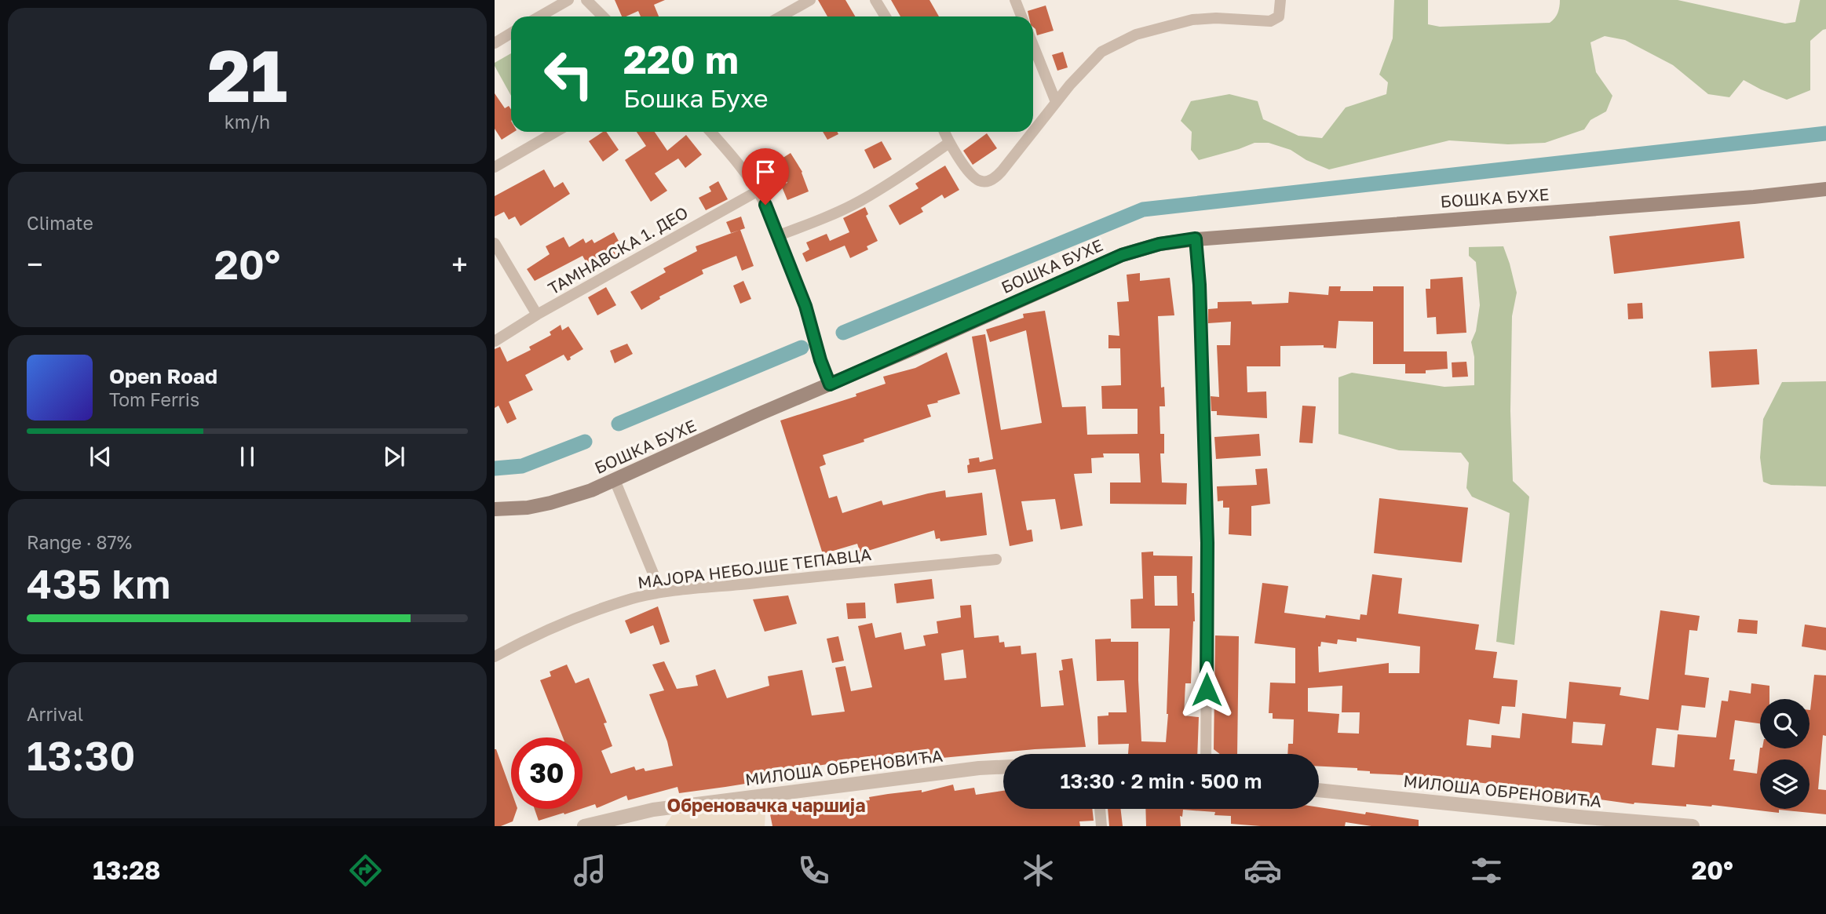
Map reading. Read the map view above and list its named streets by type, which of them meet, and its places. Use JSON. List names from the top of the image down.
{
  "streets": {
    "main road": ["БОШКА БУХЕ"],
    "street": ["ТАМНАВСКА 1. ДЕО", "МАЈОРА НЕБОЈШЕ ТЕПАВЦА", "МИЛОША ОБРЕНОВИЋА"]
  },
  "districts": ["Обреновачка чаршија"],
  "page": {
    "tile": [
      ["21", "km/h"],
      "Climate",
      ["Range · 87%", "435 km"],
      ["Arrival", "13:30"]
    ],
    "turn": ["220 m", "Бошка Бухе"],
    "heat": ["−", "20°", "+"],
    "song": ["Open Road", "Tom Ferris"],
    "limit": "30",
    "trip": "13:30 · 2 min · 500 m",
    "tabs": ["13:28", "20°"]
  }
}
